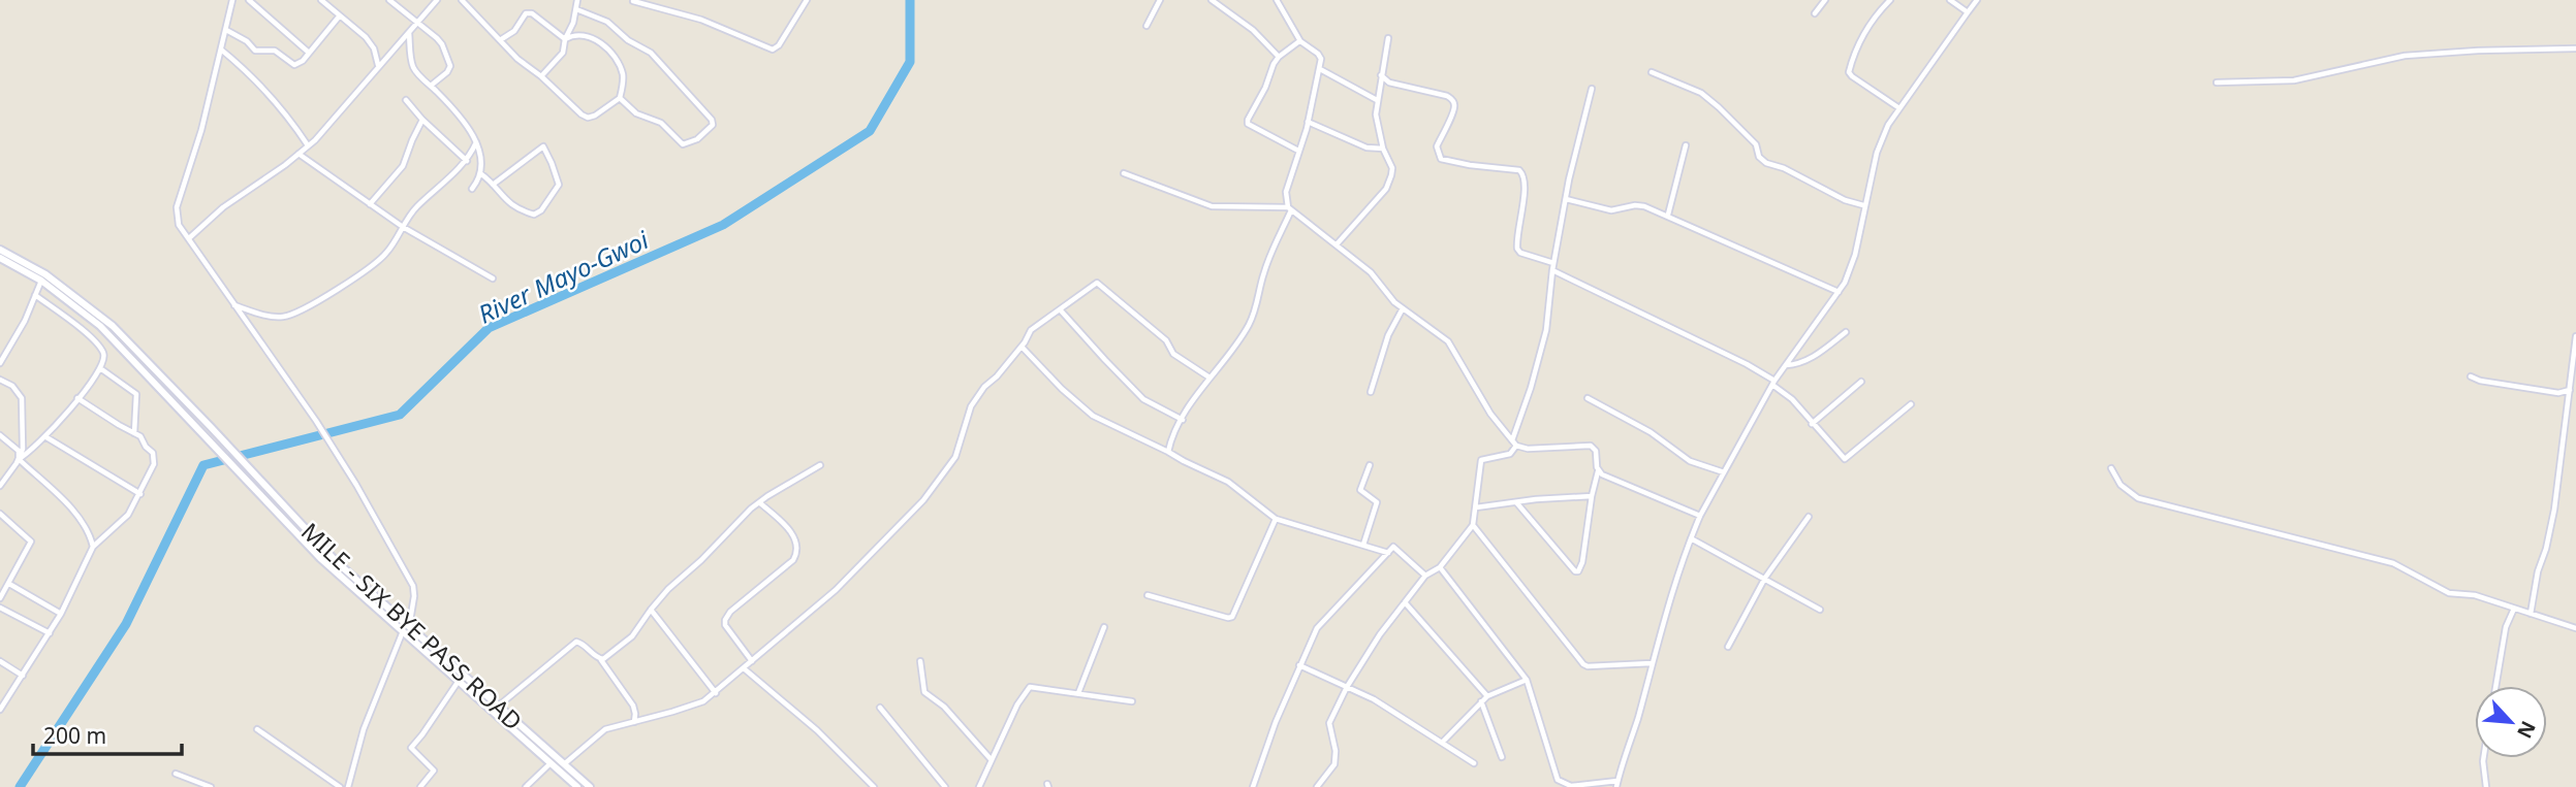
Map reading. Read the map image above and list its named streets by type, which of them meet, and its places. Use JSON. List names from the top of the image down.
{
  "streets": {
    "street": ["MILE - SIX BYE PASS ROAD"]
  },
  "water": ["River Mayo-Gwoi"],
  "scale_bar": "200 m",
  "north": "bottom right"
}
